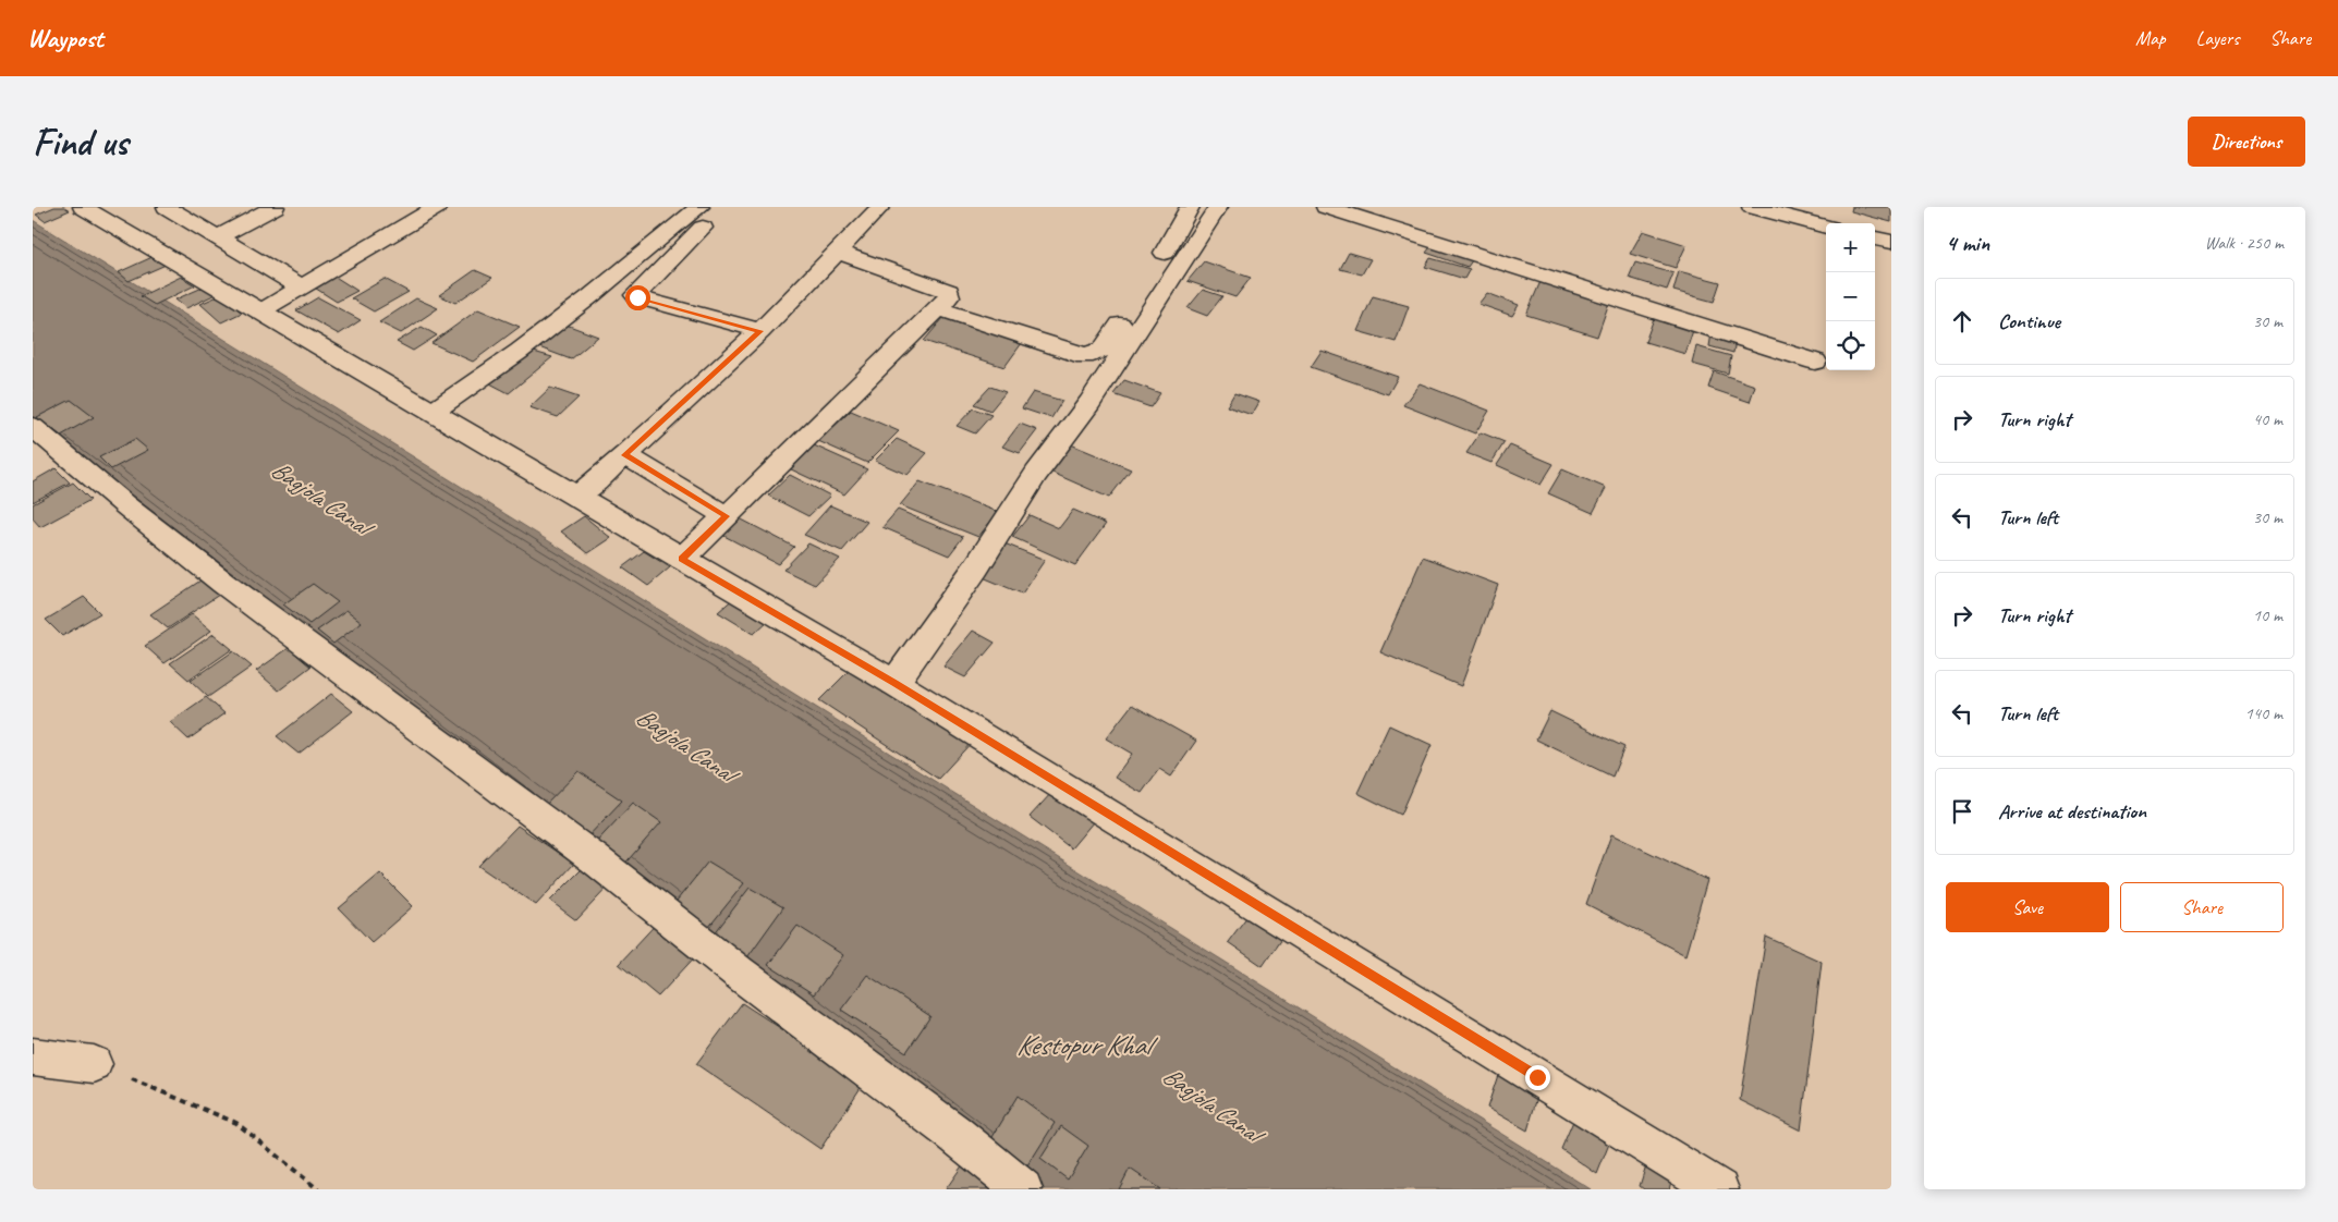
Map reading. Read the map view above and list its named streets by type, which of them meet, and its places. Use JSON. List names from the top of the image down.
{
  "water": ["Bagjola Canal", "Kestopur Khal"],
  "page": {
    "header": "Waypost",
    "nav": ["Map", "Layers", "Share"],
    "buttons": [
      "Directions",
      ["Save", "Share"]
    ],
    "title": "Find us",
    "heading": ["4 min", "Walk · 250 m"],
    "map_buttons": ["+", "−"],
    "list": [
      ["Continue", "30 m"],
      ["Turn right", "40 m"],
      ["Turn left", "30 m"],
      ["Turn right", "10 m"],
      ["Turn left", "140 m"],
      "Arrive at destination"
    ]
  }
}
